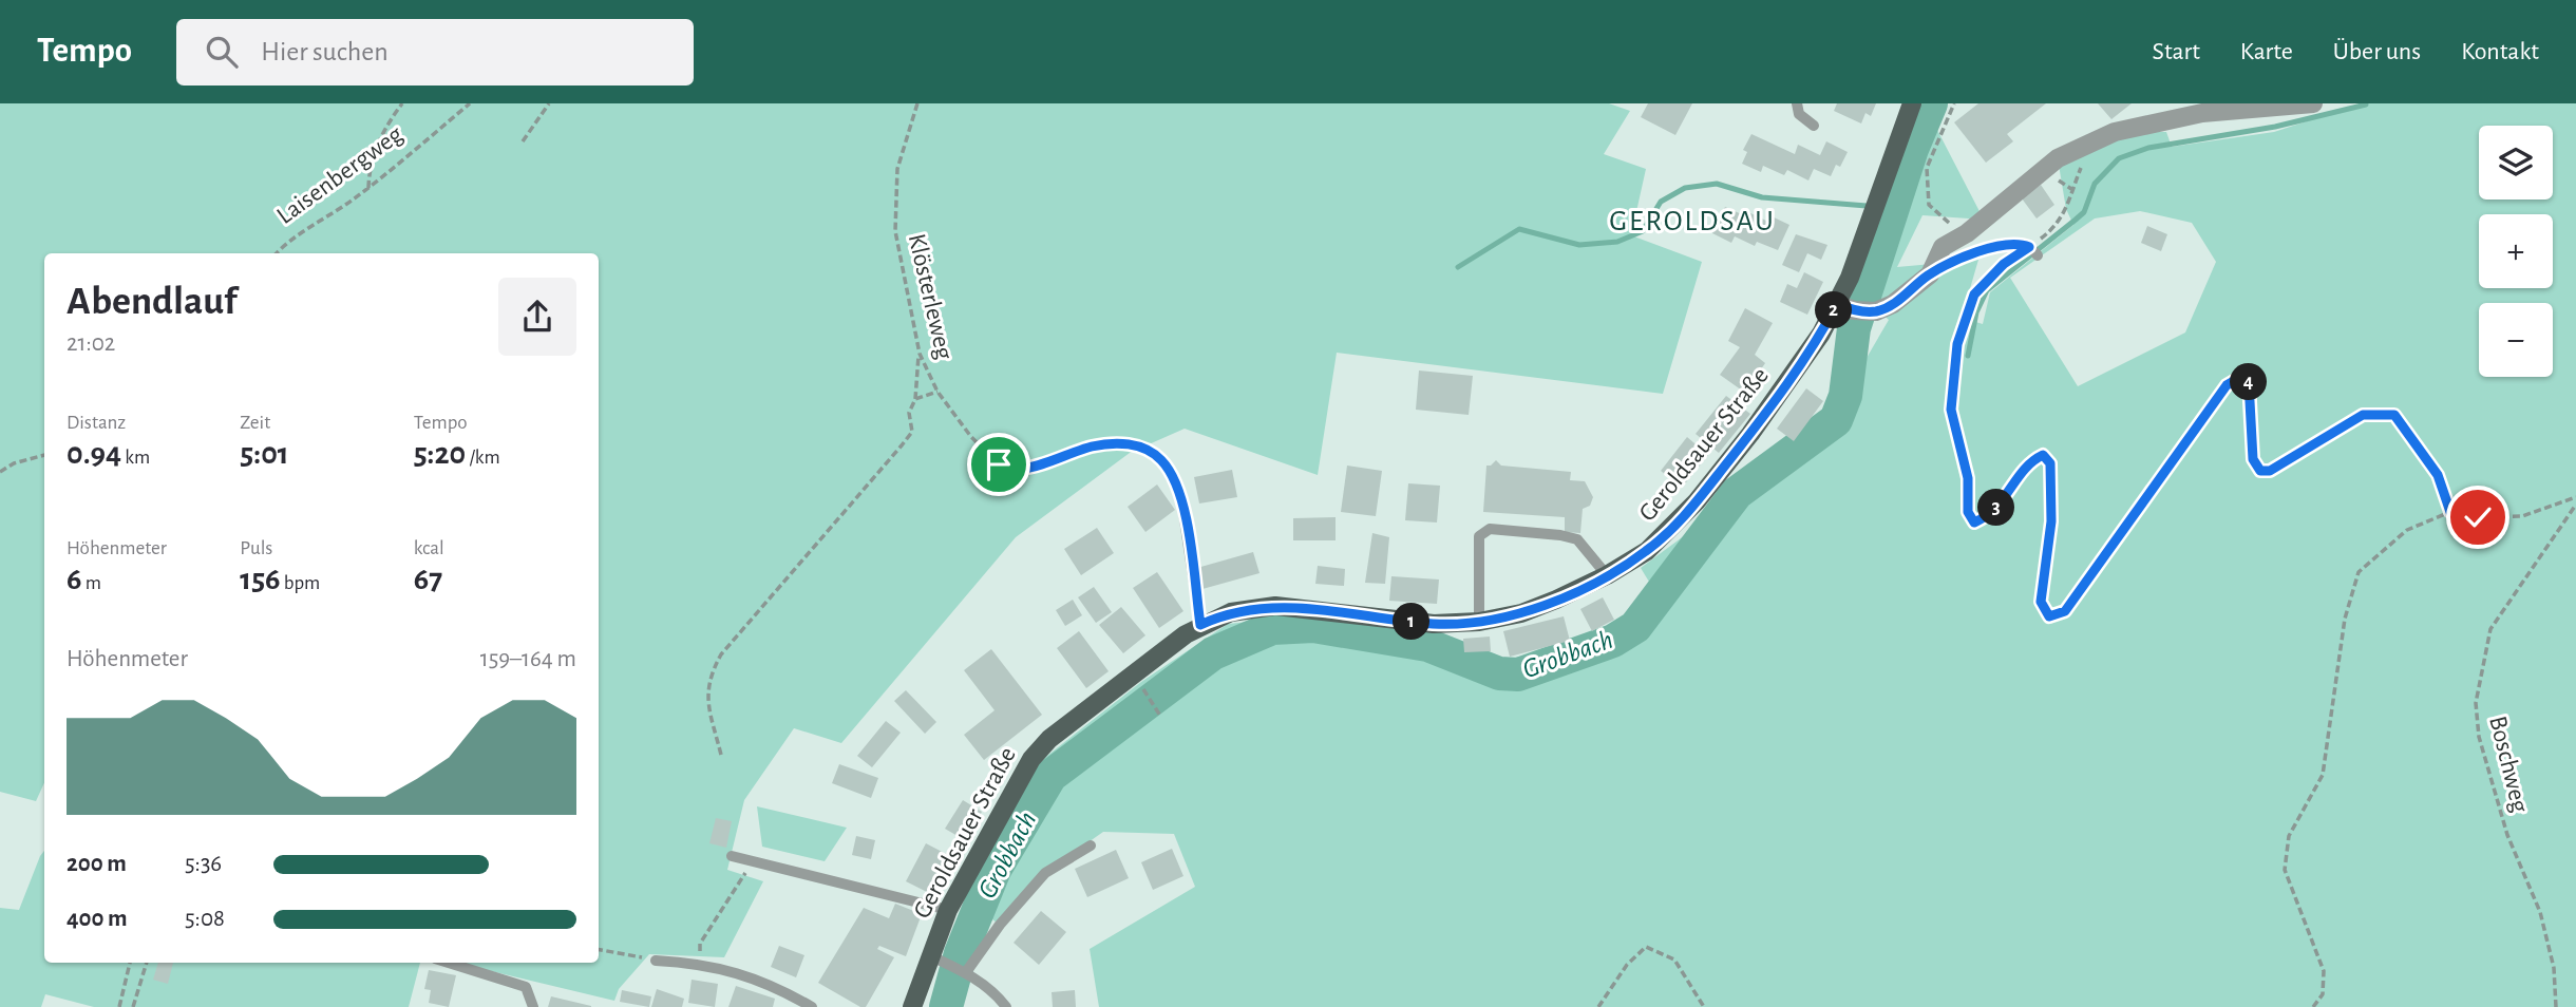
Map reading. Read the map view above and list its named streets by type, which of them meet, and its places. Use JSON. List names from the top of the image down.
{
  "streets": {
    "main road": ["Geroldsauer Straße"],
    "path": ["Laisenbergweg", "Klösterleweg", "Boschweg"]
  },
  "districts": ["GEROLDSAU"],
  "water": ["Grobbach"],
  "page": {
    "header": "Tempo",
    "search": "Hier suchen",
    "nav": [
      "Start",
      "Karte",
      "Über uns",
      "Kontakt"
    ],
    "map_buttons": ["+", "−"],
    "heading": ["Abendlauf", "21:02"],
    "pins": [
      "2",
      "4",
      "3",
      "1"
    ],
    "stats": [
      ["Distanz", "0.94 km"],
      ["Zeit", "5:01"],
      ["Tempo", "5:20 /km"],
      ["Höhenmeter", "6 m"],
      ["Puls", "156 bpm"],
      ["kcal", "67"]
    ],
    "chart": ["Höhenmeter", "159–164 m"],
    "list": [
      {
        "name": "200 m",
        "note": "5:36"
      },
      {
        "name": "400 m",
        "note": "5:08"
      }
    ]
  }
}
